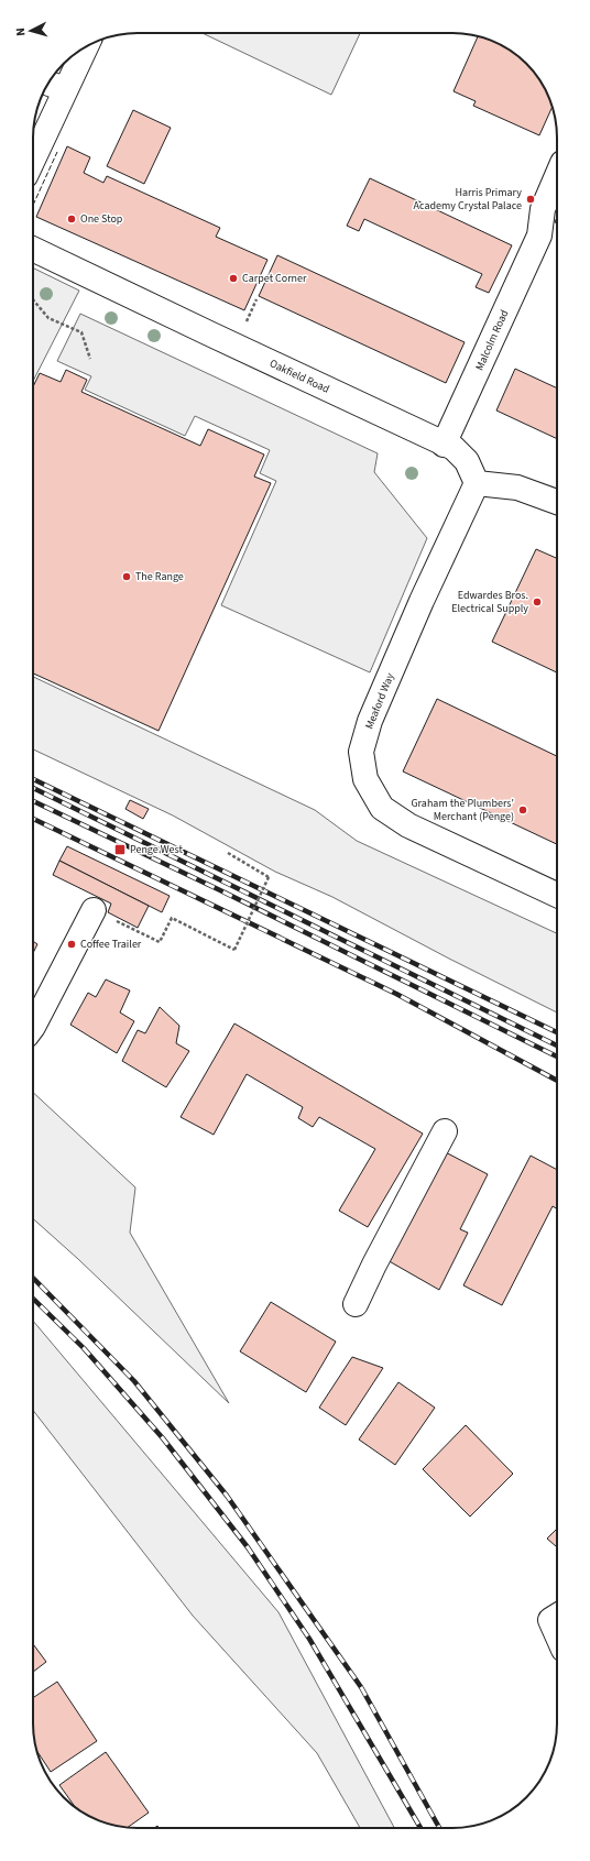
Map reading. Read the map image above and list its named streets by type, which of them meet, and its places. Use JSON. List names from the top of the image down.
{
  "streets": {
    "street": ["Malcolm Road", "Oakfield Road", "Meaford Way"]
  },
  "crossings": [
    ["Malcolm Road", "Oakfield Road"],
    ["Oakfield Road", "Meaford Way"]
  ],
  "places": {
    "other": [
      "Harris Primary Academy Crystal Palace",
      "One Stop",
      "Carpet Corner",
      "The Range",
      "Edwardes Bros. Electrical Supply",
      "Graham the Plumbers' Merchant (Penge)",
      "Coffee Trailer"
    ],
    "transit": ["Penge West"]
  },
  "north": "left"
}
